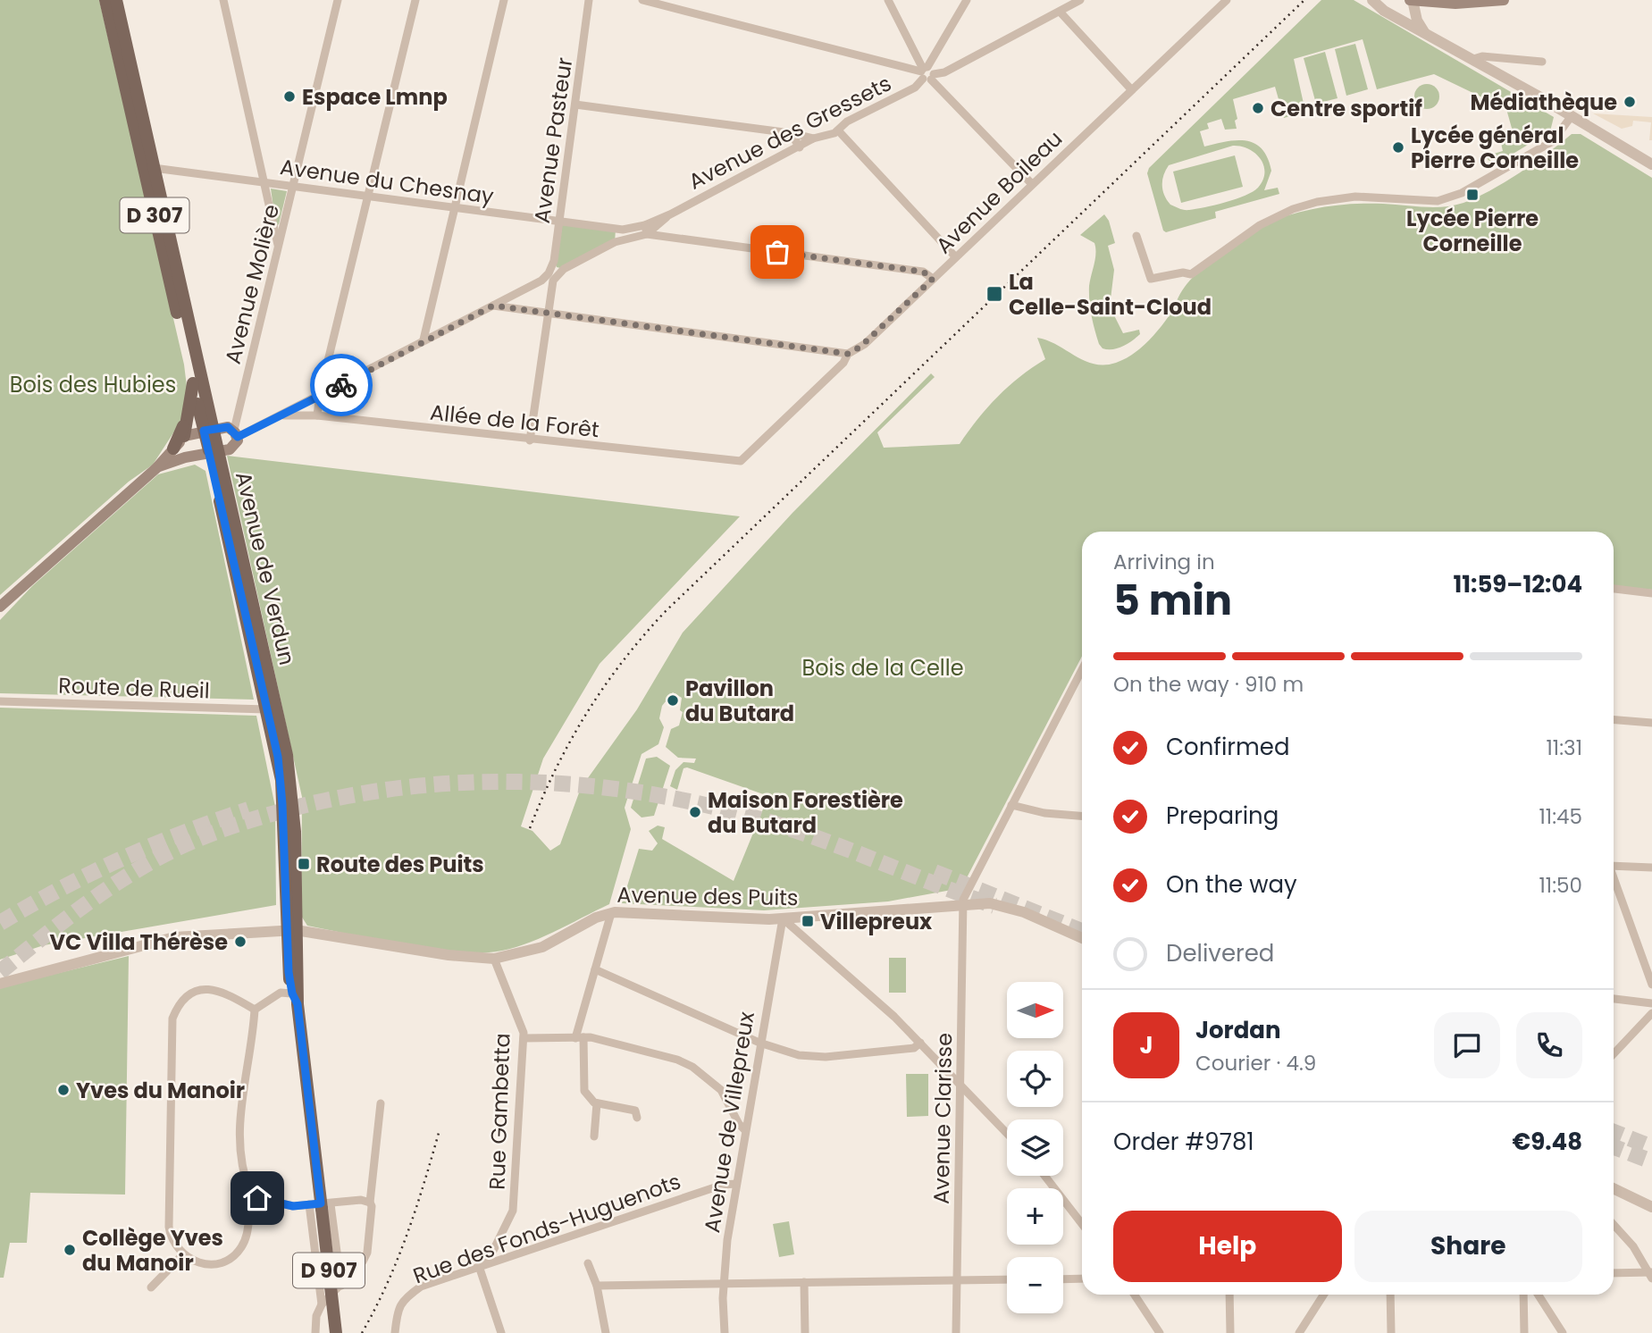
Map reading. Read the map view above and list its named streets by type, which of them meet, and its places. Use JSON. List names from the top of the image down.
{
  "streets": {
    "main road": ["D 307", "Avenue de Verdun", "D 907"],
    "street": [
      "Avenue des Gressets",
      "Avenue Pasteur",
      "Avenue du Chesnay",
      "Avenue Boileau",
      "Avenue Molière",
      "Allée de la Forêt",
      "Route de Rueil",
      "Avenue des Puits",
      "Rue Gambetta",
      "Avenue Clarisse",
      "Avenue de Villepreux",
      "Rue des Fonds-Huguenots"
    ]
  },
  "crossings": [
    ["Avenue des Gressets", "Avenue du Chesnay"],
    ["Avenue Pasteur", "Avenue du Chesnay"],
    ["Avenue du Chesnay", "Avenue Molière"],
    ["Avenue du Chesnay", "Avenue de Verdun"],
    ["Avenue Boileau", "Allée de la Forêt"],
    ["Avenue de Verdun", "Route de Rueil"],
    ["Avenue de Verdun", "Avenue des Puits"],
    ["Avenue de Verdun", "D 907"],
    ["Avenue des Puits", "Rue Gambetta"],
    ["Avenue des Puits", "Avenue Clarisse"],
    ["Avenue des Puits", "Avenue de Villepreux"],
    ["Avenue des Puits", "D 907"],
    ["Rue Gambetta", "Rue des Fonds-Huguenots"],
    ["Avenue de Villepreux", "Rue des Fonds-Huguenots"]
  ],
  "parks": ["Bois des Hubies", "Bois de la Celle"],
  "places": {
    "other": [
      "Espace Lmnp",
      "Médiathèque",
      "Centre sportif",
      "Lycée général Pierre Corneille",
      "Pavillon du Butard",
      "Maison Forestière du Butard",
      "VC Villa Thérèse",
      "Yves du Manoir",
      "Collège Yves du Manoir"
    ],
    "transit": [
      "Lycée Pierre Corneille",
      "La Celle-Saint-Cloud",
      "Route des Puits",
      "Villepreux"
    ]
  },
  "north": "right",
  "page": {
    "heading": ["5 min", "Arriving in", "11:59–12:04"],
    "panel": [
      "Jordan",
      "Courier · 4.9",
      "Order #9781",
      "€9.48"
    ],
    "bar": "On the way · 910 m",
    "list": [
      ["Confirmed", "11:31"],
      ["Preparing", "11:45"],
      ["On the way", "11:50"],
      "Delivered"
    ],
    "map_buttons": ["+", "−"],
    "round": "J",
    "buttons": ["Help", "Share"]
  }
}
